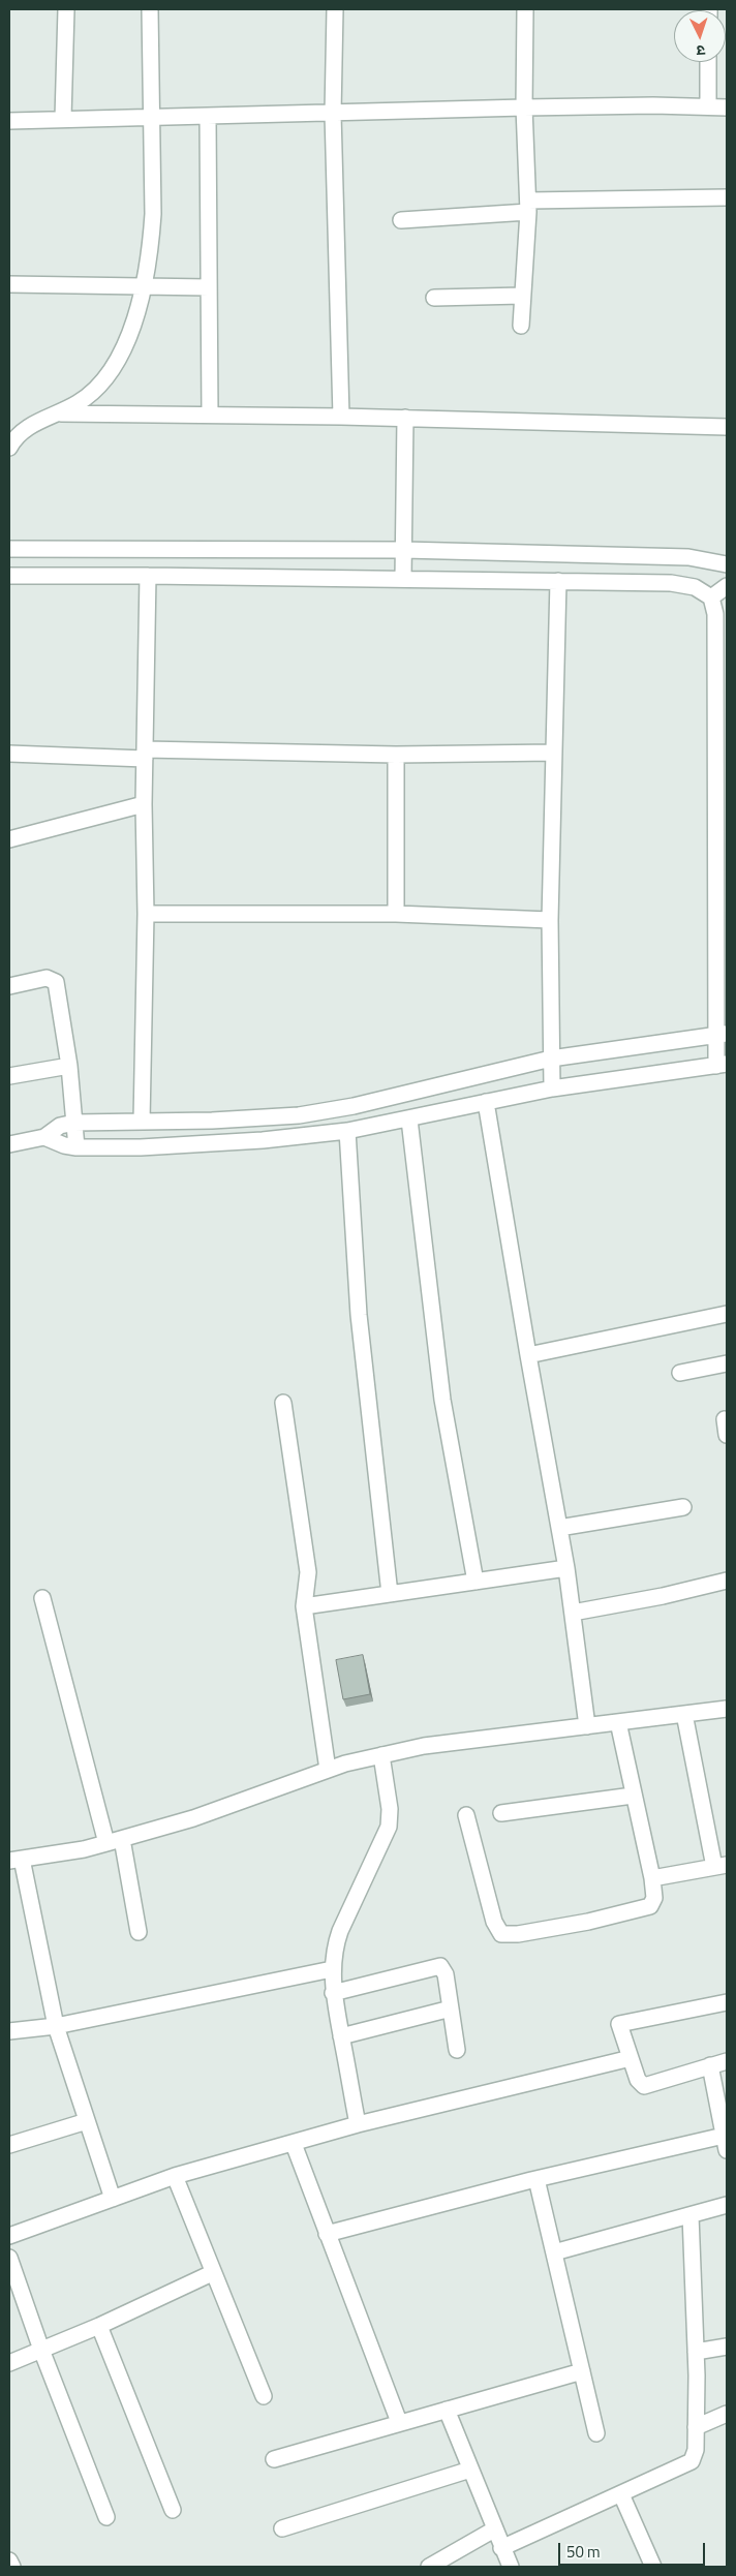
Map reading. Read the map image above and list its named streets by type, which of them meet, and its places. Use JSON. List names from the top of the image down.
{
  "scale_bar": "50 m",
  "north": "bottom"
}
